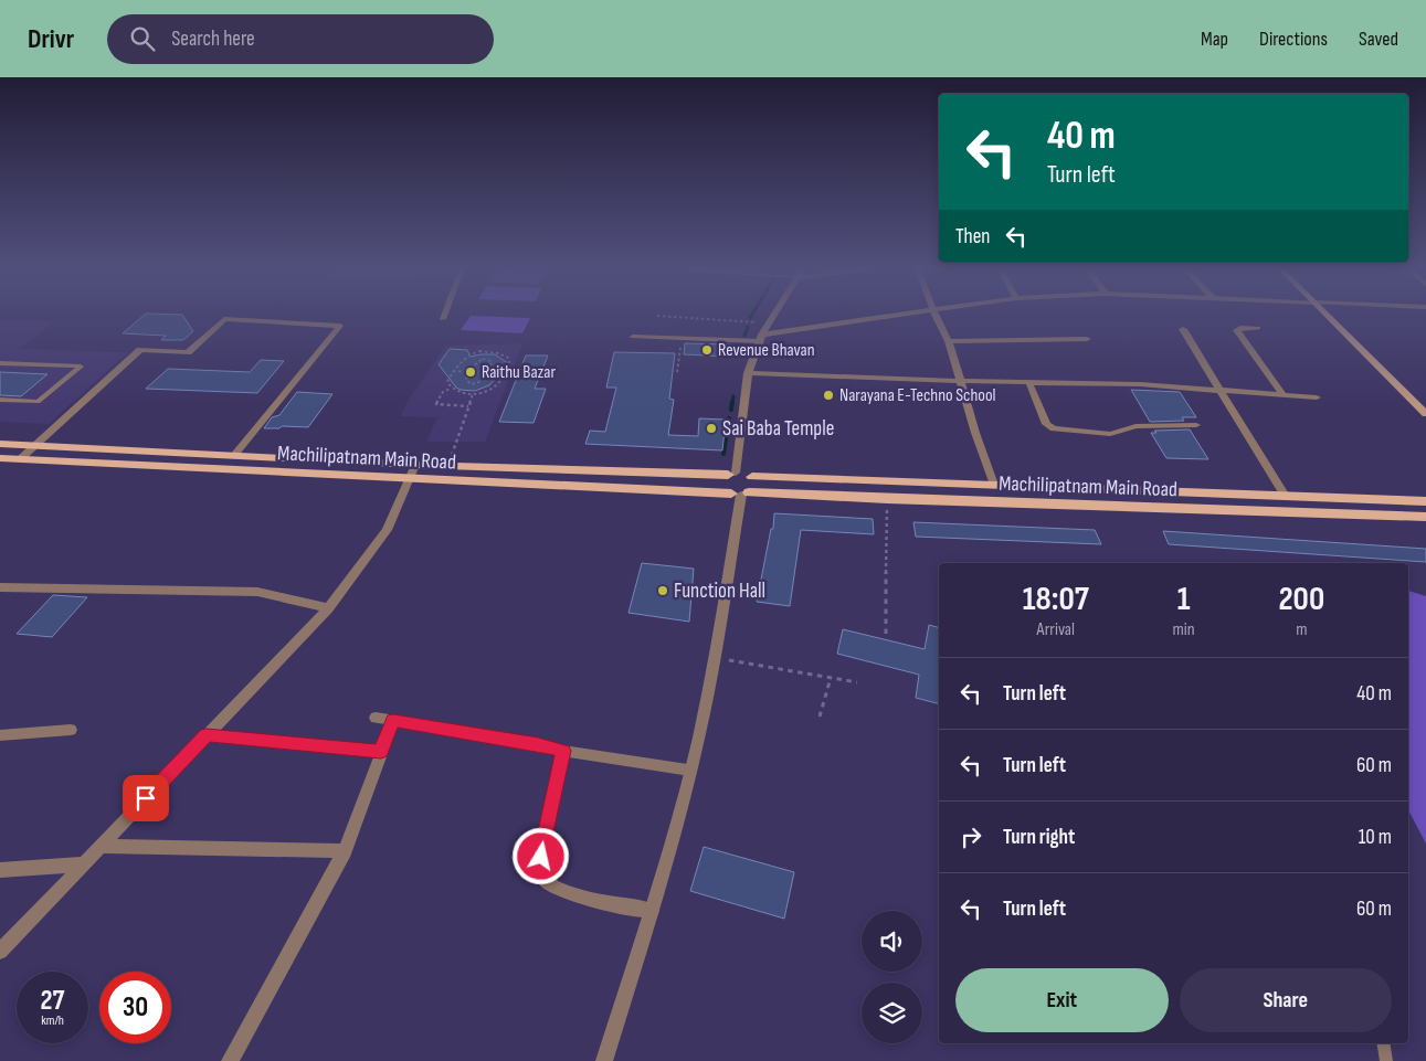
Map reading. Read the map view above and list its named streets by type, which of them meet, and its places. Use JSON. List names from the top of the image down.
{
  "streets": {
    "main road": ["Machilipatnam Main Road"]
  },
  "places": [
    "Revenue Bhavan",
    "Raithu Bazar",
    "Narayana E-Techno School",
    "Sai Baba Temple",
    "Function Hall"
  ],
  "page": {
    "header": "Drivr",
    "search": "Search here",
    "nav": ["Map", "Directions", "Saved"],
    "turn": ["40 m", "Turn left"],
    "then": "Then",
    "eta": [
      "18:07",
      "Arrival",
      "1",
      "min",
      "200",
      "m"
    ],
    "list": [
      {
        "name": "Turn left",
        "value": "40 m"
      },
      {
        "name": "Turn left",
        "value": "60 m"
      },
      {
        "name": "Turn right",
        "value": "10 m"
      },
      {
        "name": "Turn left",
        "value": "60 m"
      }
    ],
    "buttons": ["Exit", "Share"],
    "speed": "27 km/h",
    "limit": "30"
  }
}
